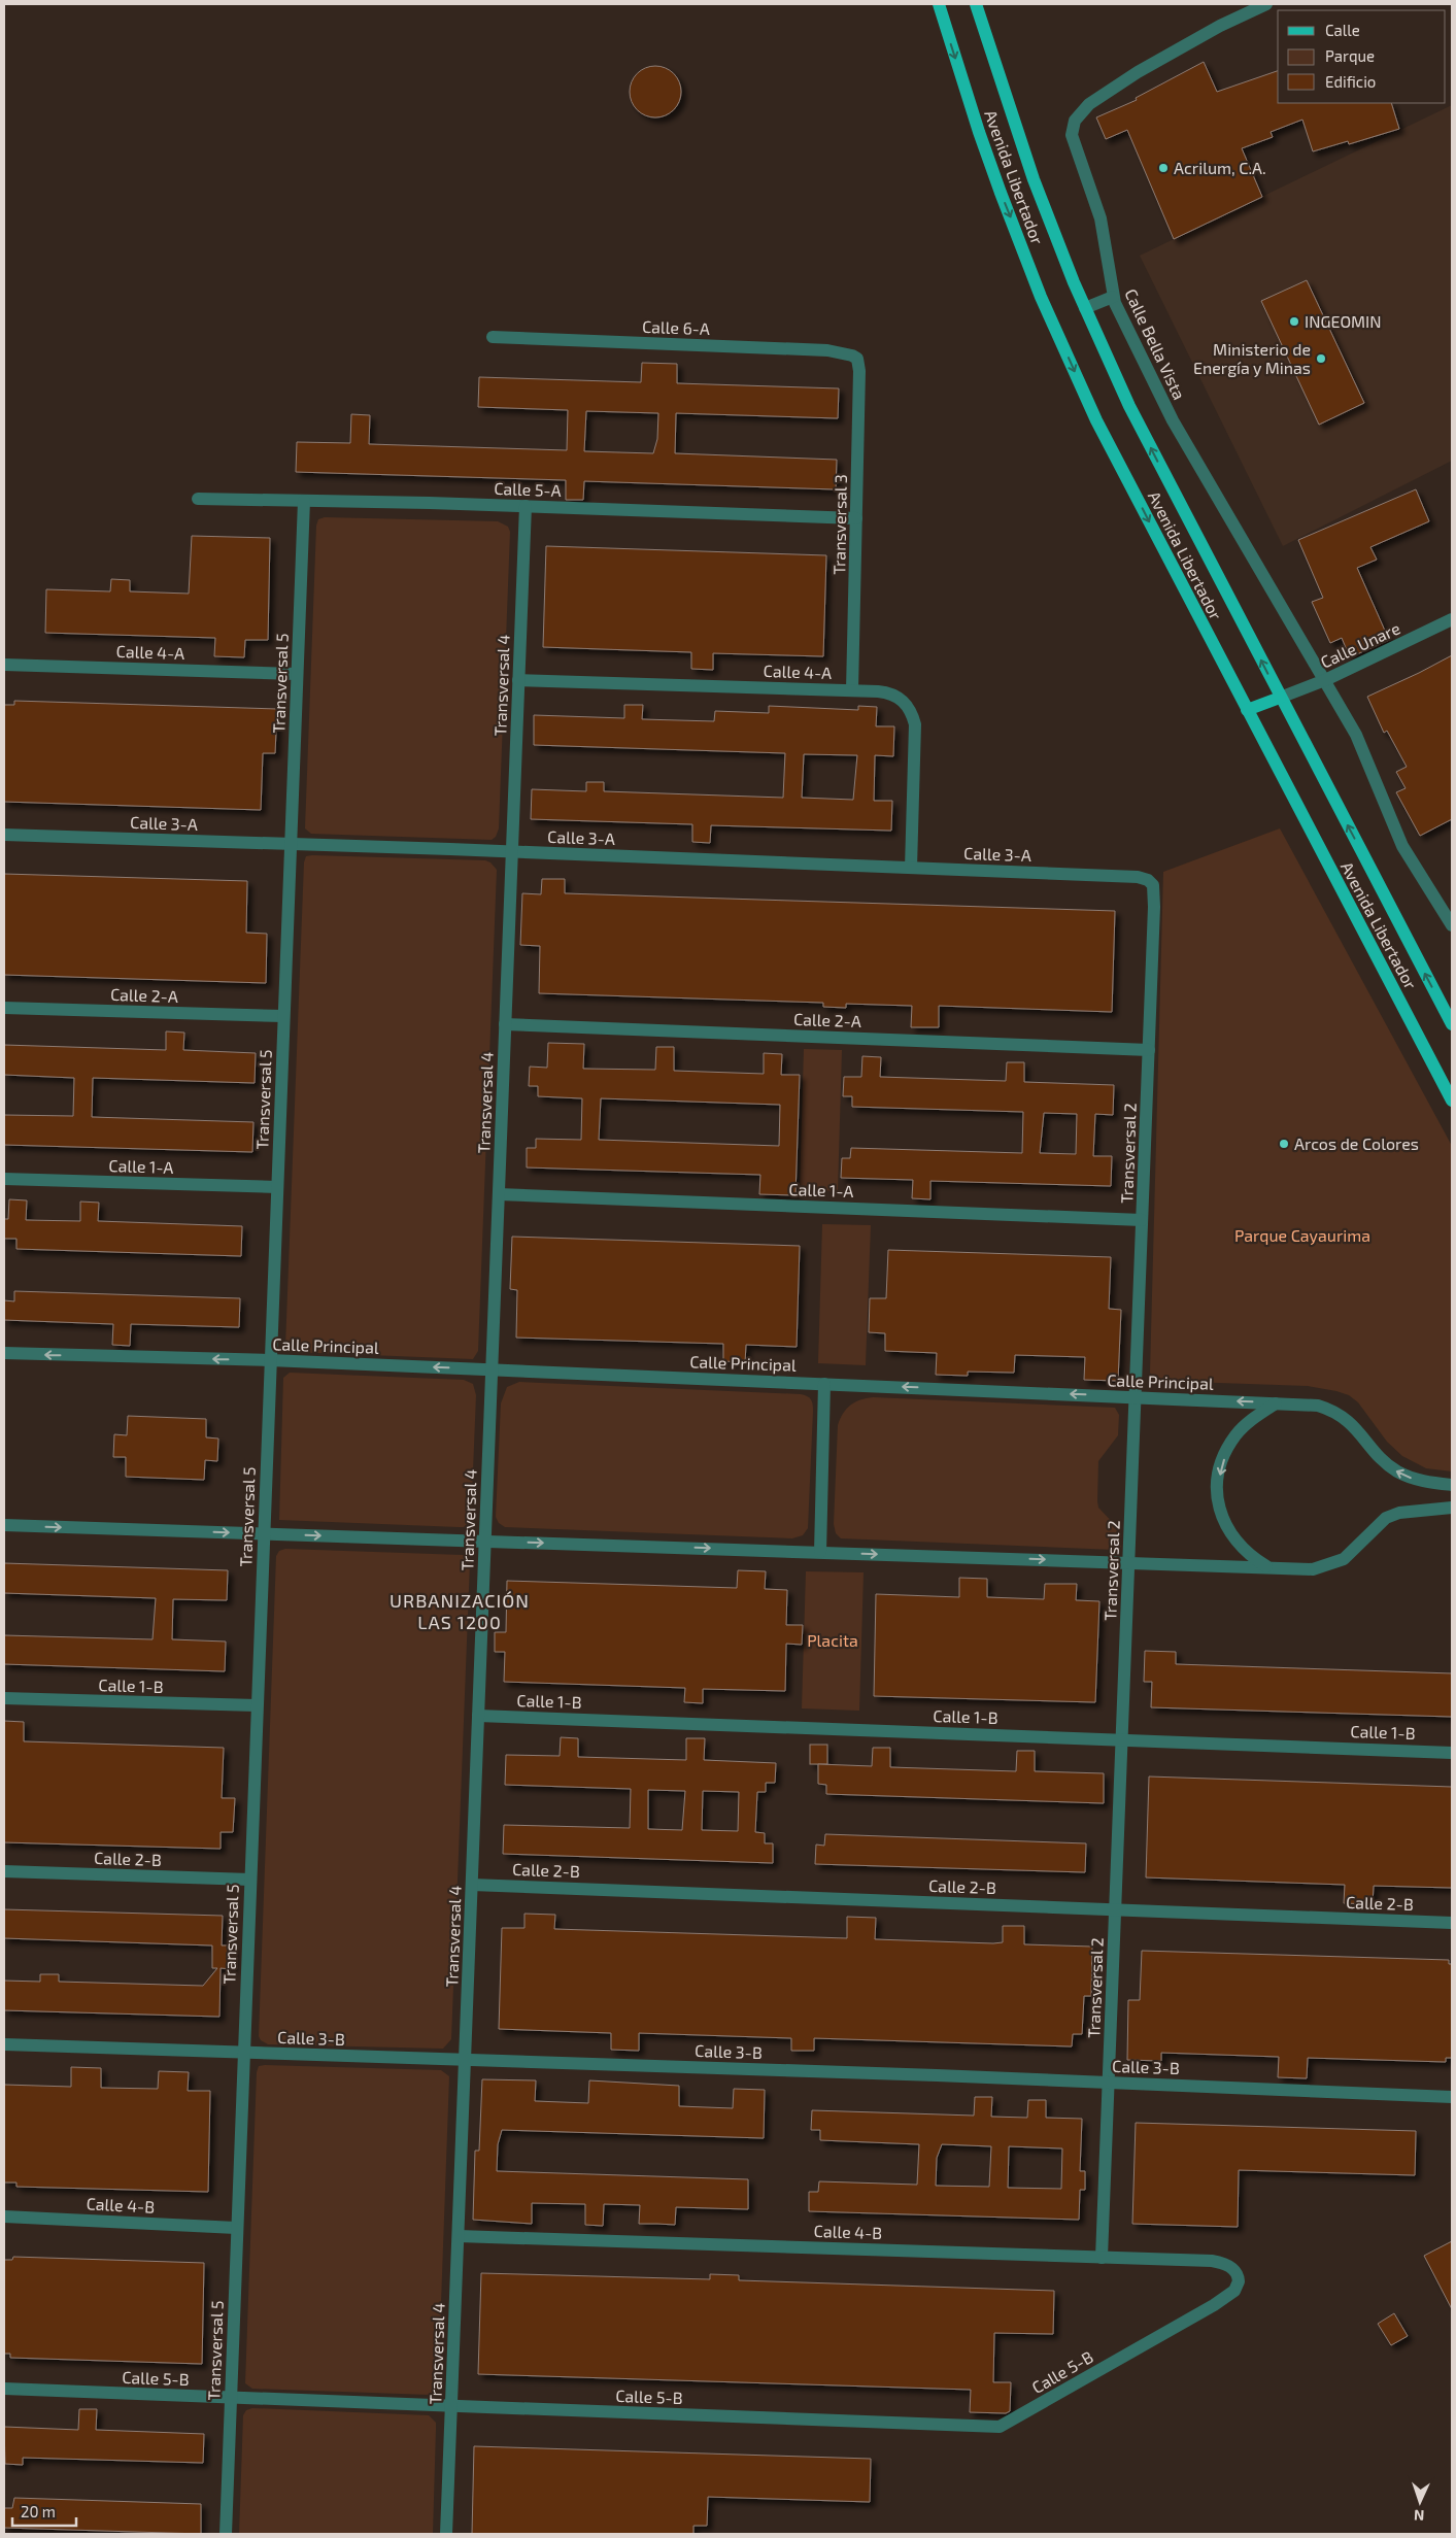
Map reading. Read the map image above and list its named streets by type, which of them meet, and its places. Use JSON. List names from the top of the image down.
{
  "streets": {
    "main road": ["Avenida Libertador"],
    "street": [
      "Calle 6-A",
      "Calle Bella Vista",
      "Calle 5-A",
      "Transversal 3",
      "Calle Unare",
      "Calle 4-A",
      "Transversal 5",
      "Transversal 4",
      "Calle 3-A",
      "Calle 2-A",
      "Transversal 2",
      "Calle 1-A",
      "Calle Principal",
      "Calle 1-B",
      "Calle 2-B",
      "Calle 3-B",
      "Calle 4-B",
      "Calle 5-B"
    ]
  },
  "crossings": [
    ["Avenida Libertador", "Calle Unare"],
    ["Calle 6-A", "Transversal 3"],
    ["Calle Bella Vista", "Calle Unare"],
    ["Calle 5-A", "Transversal 3"],
    ["Calle 5-A", "Transversal 5"],
    ["Calle 5-A", "Transversal 4"],
    ["Transversal 3", "Calle 4-A"],
    ["Calle 4-A", "Transversal 5"],
    ["Calle 4-A", "Transversal 4"],
    ["Calle 4-A", "Calle 3-A"],
    ["Transversal 5", "Calle 3-A"],
    ["Transversal 5", "Calle 2-A"],
    ["Transversal 5", "Calle 1-A"],
    ["Transversal 5", "Calle Principal"],
    ["Transversal 5", "Calle 1-B"],
    ["Transversal 5", "Calle 2-B"],
    ["Transversal 5", "Calle 3-B"],
    ["Transversal 5", "Calle 4-B"],
    ["Transversal 5", "Calle 5-B"],
    ["Transversal 4", "Calle 3-A"],
    ["Transversal 4", "Calle 2-A"],
    ["Transversal 4", "Calle 1-A"],
    ["Transversal 4", "Calle Principal"],
    ["Transversal 4", "Calle 1-B"],
    ["Transversal 4", "Calle 2-B"],
    ["Transversal 4", "Calle 3-B"],
    ["Transversal 4", "Calle 4-B"],
    ["Transversal 4", "Calle 5-B"],
    ["Calle 3-A", "Transversal 2"],
    ["Calle 2-A", "Transversal 2"],
    ["Transversal 2", "Calle 1-A"],
    ["Transversal 2", "Calle Principal"],
    ["Transversal 2", "Calle 1-B"],
    ["Transversal 2", "Calle 2-B"],
    ["Transversal 2", "Calle 3-B"],
    ["Transversal 2", "Calle 4-B"],
    ["Calle 4-B", "Calle 5-B"]
  ],
  "one_way": ["Calle Principal"],
  "districts": ["URBANIZACIÓN LAS 1200"],
  "parks": ["Parque Cayaurima", "Placita"],
  "places": [
    "Acrilum, C.A.",
    "INGEOMIN",
    "Ministerio de Energía y Minas",
    "Arcos de Colores"
  ],
  "legend": ["Calle", "Parque", "Edificio"],
  "scale_bar": "20 m",
  "north": "bottom"
}
